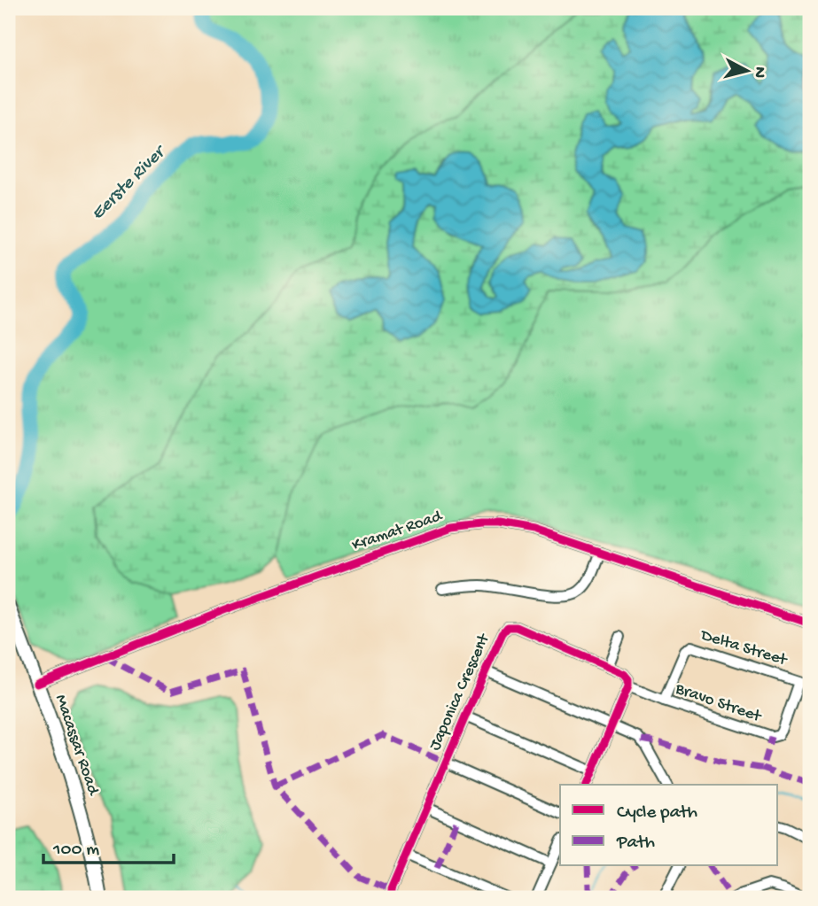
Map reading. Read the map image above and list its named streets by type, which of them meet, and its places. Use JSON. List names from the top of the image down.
{
  "streets": {
    "main road": ["Macassar Road"],
    "street": [
      "Kramat Road",
      "Delta Street",
      "Japonica Crescent",
      "Bravo Street"
    ]
  },
  "crossings": [
    ["Kramat Road", "Macassar Road"],
    ["Delta Street", "Bravo Street"],
    ["Japonica Crescent", "Bravo Street"]
  ],
  "water": ["Eerste River"],
  "legend": ["Cycle path", "Path"],
  "scale_bar": "100 m",
  "north": "right"
}
